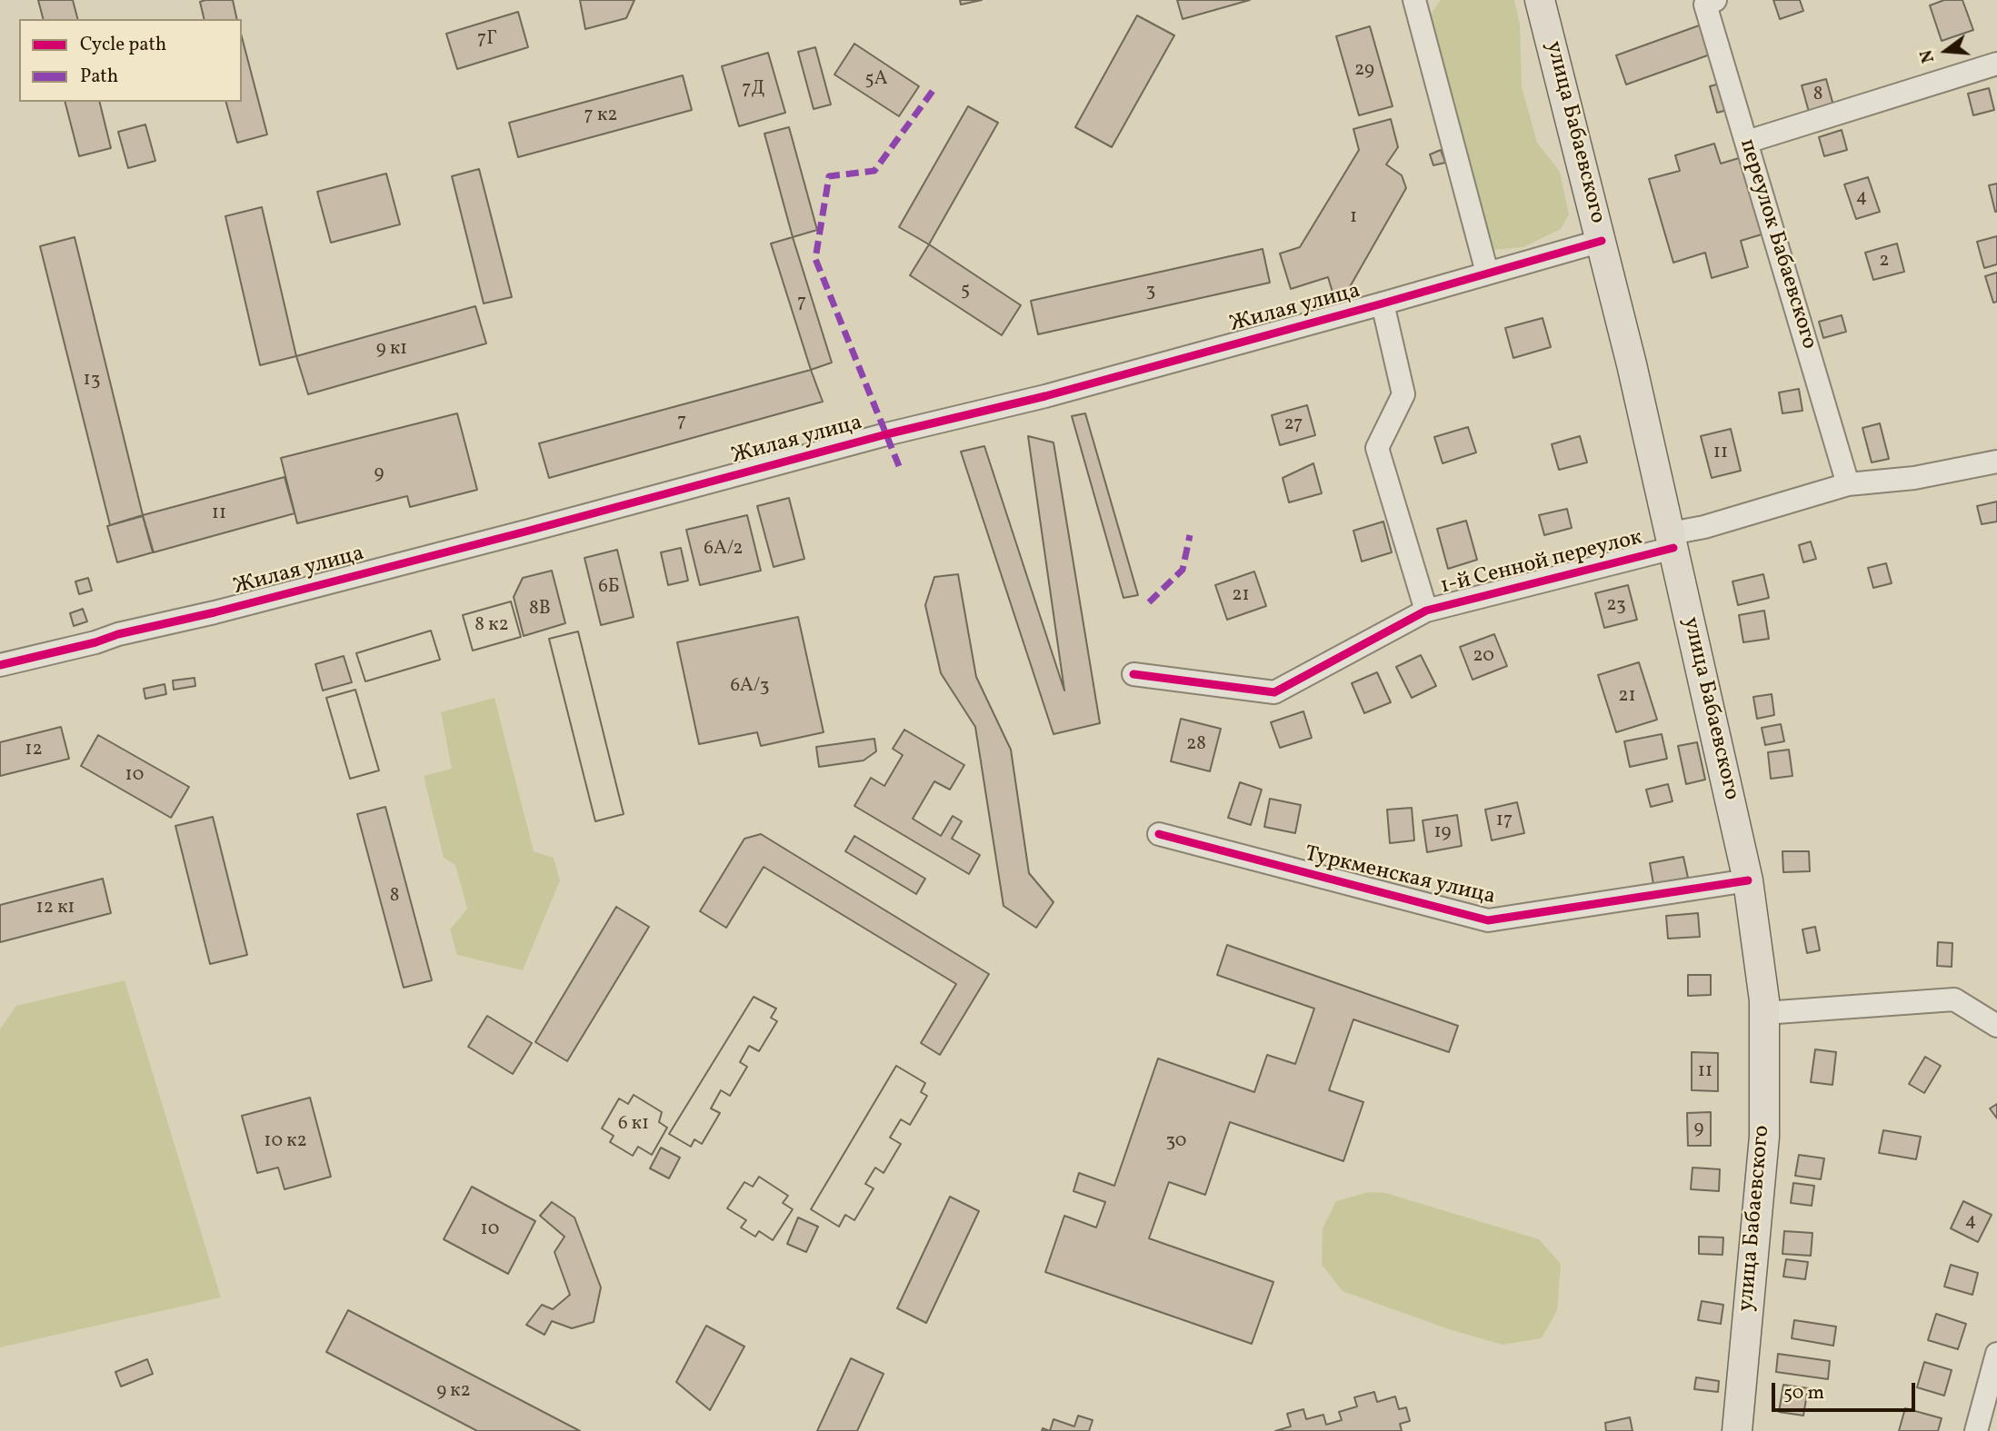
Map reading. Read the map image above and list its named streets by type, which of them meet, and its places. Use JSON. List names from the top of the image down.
{
  "streets": {
    "main road": ["улица Бабаевского"],
    "street": [
      "переулок Бабаевского",
      "Жилая улица",
      "1-й Сенной переулок",
      "Туркменская улица"
    ]
  },
  "crossings": [
    ["улица Бабаевского", "Жилая улица"],
    ["улица Бабаевского", "1-й Сенной переулок"],
    ["улица Бабаевского", "Туркменская улица"],
    ["переулок Бабаевского", "1-й Сенной переулок"]
  ],
  "house_numbers": [
    "7Г",
    "29",
    "5А",
    "7Д",
    "8",
    "7 к2",
    "4",
    "1",
    "2",
    "5",
    "3",
    "7",
    "9 к1",
    "13",
    "7",
    "27",
    "11",
    "9",
    "11",
    "6А/2",
    "6Б",
    "21",
    "23",
    "8В",
    "8 к2",
    "20",
    "6А/3",
    "21",
    "28",
    "12",
    "10",
    "17",
    "19",
    "8",
    "12 к1",
    "11",
    "6 к1",
    "9",
    "10 к2",
    "30",
    "4",
    "10",
    "9 к2"
  ],
  "legend": ["Cycle path", "Path"],
  "scale_bar": "50 m",
  "north": "left"
}
